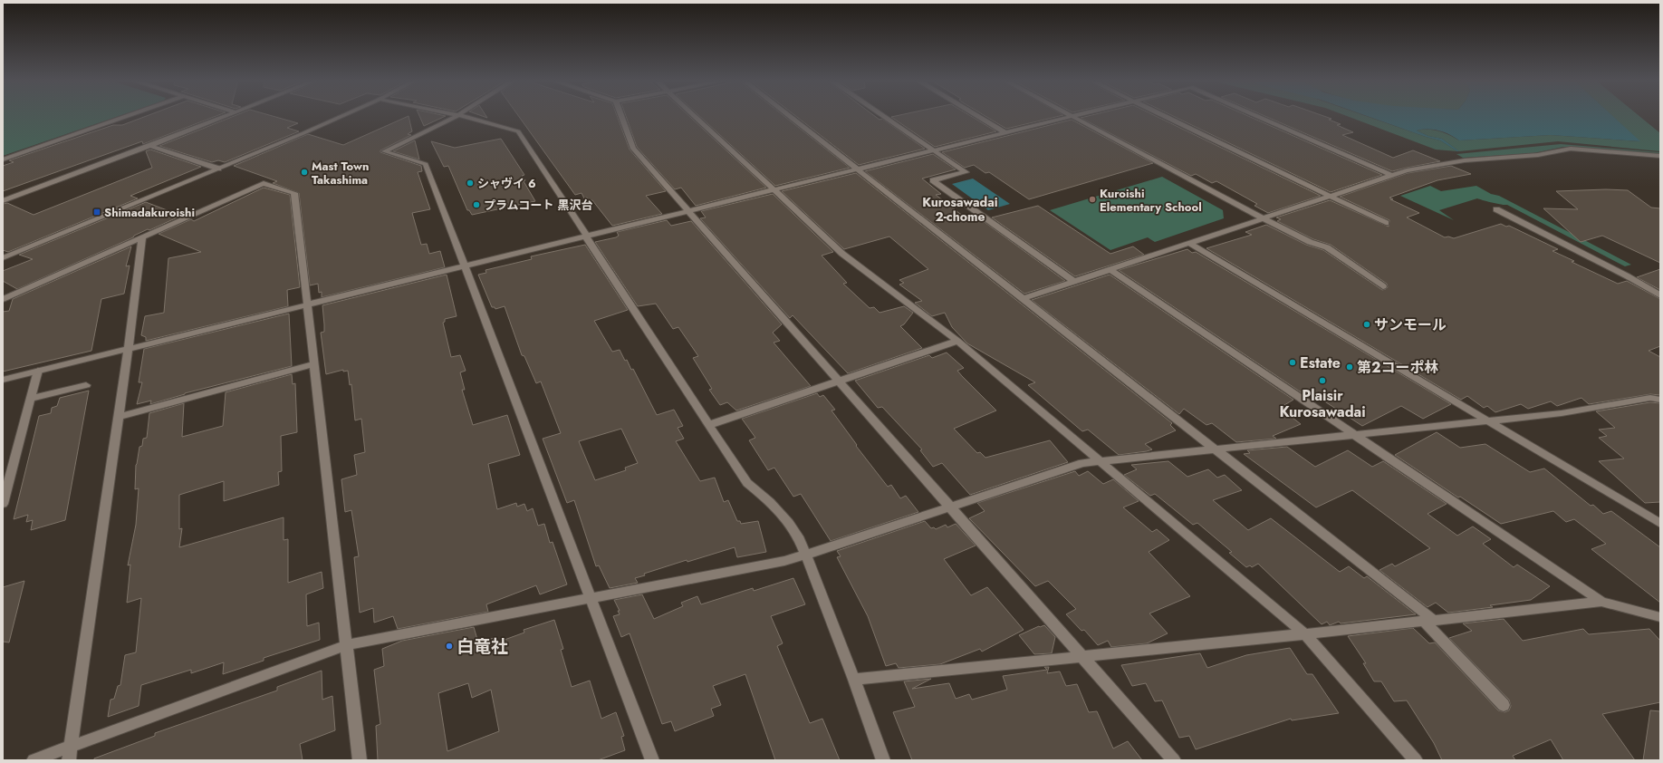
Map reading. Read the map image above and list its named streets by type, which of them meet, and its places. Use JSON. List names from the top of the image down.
{
  "districts": ["Kurosawadai 2-chome"],
  "places": {
    "other": [
      "Mast Town Takashima",
      "シャヴイ 6",
      "Kuroishi Elementary School",
      "プラムコート 黒沢台",
      "サンモール",
      "Estate",
      "第2コーポ林",
      "Plaisir Kurosawadai",
      "白竜社"
    ],
    "transit": ["Shimadakuroishi"]
  }
}
